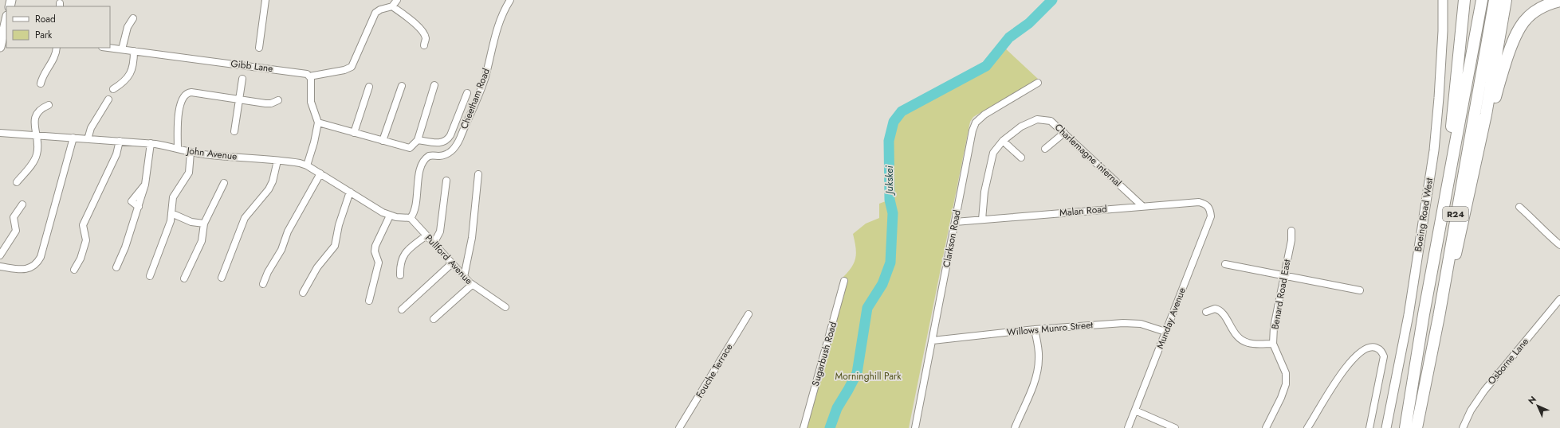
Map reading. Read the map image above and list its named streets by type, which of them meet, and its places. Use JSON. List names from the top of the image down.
{
  "streets": {
    "highway": ["R24"],
    "main road": ["Boeing Road West"],
    "street": [
      "Gibb Lane",
      "Cheetham Road",
      "John Avenue",
      "Charlemagne internal",
      "Malan Road",
      "Clarkson Road",
      "Pullford Avenue",
      "Benard Road East",
      "Munday Avenue",
      "Willows Munro Street",
      "Sugarbush Road",
      "Osborne Lane",
      "Fouche Terrace"
    ]
  },
  "crossings": [
    ["Cheetham Road", "John Avenue"],
    ["Cheetham Road", "Pullford Avenue"],
    ["John Avenue", "Pullford Avenue"],
    ["Charlemagne internal", "Malan Road"],
    ["Malan Road", "Clarkson Road"],
    ["Malan Road", "Munday Avenue"],
    ["Clarkson Road", "Willows Munro Street"],
    ["Munday Avenue", "Willows Munro Street"]
  ],
  "water": ["Jukskei"],
  "parks": ["Morninghill Park"],
  "legend": ["Road", "Park"],
  "north": "top left"
}
